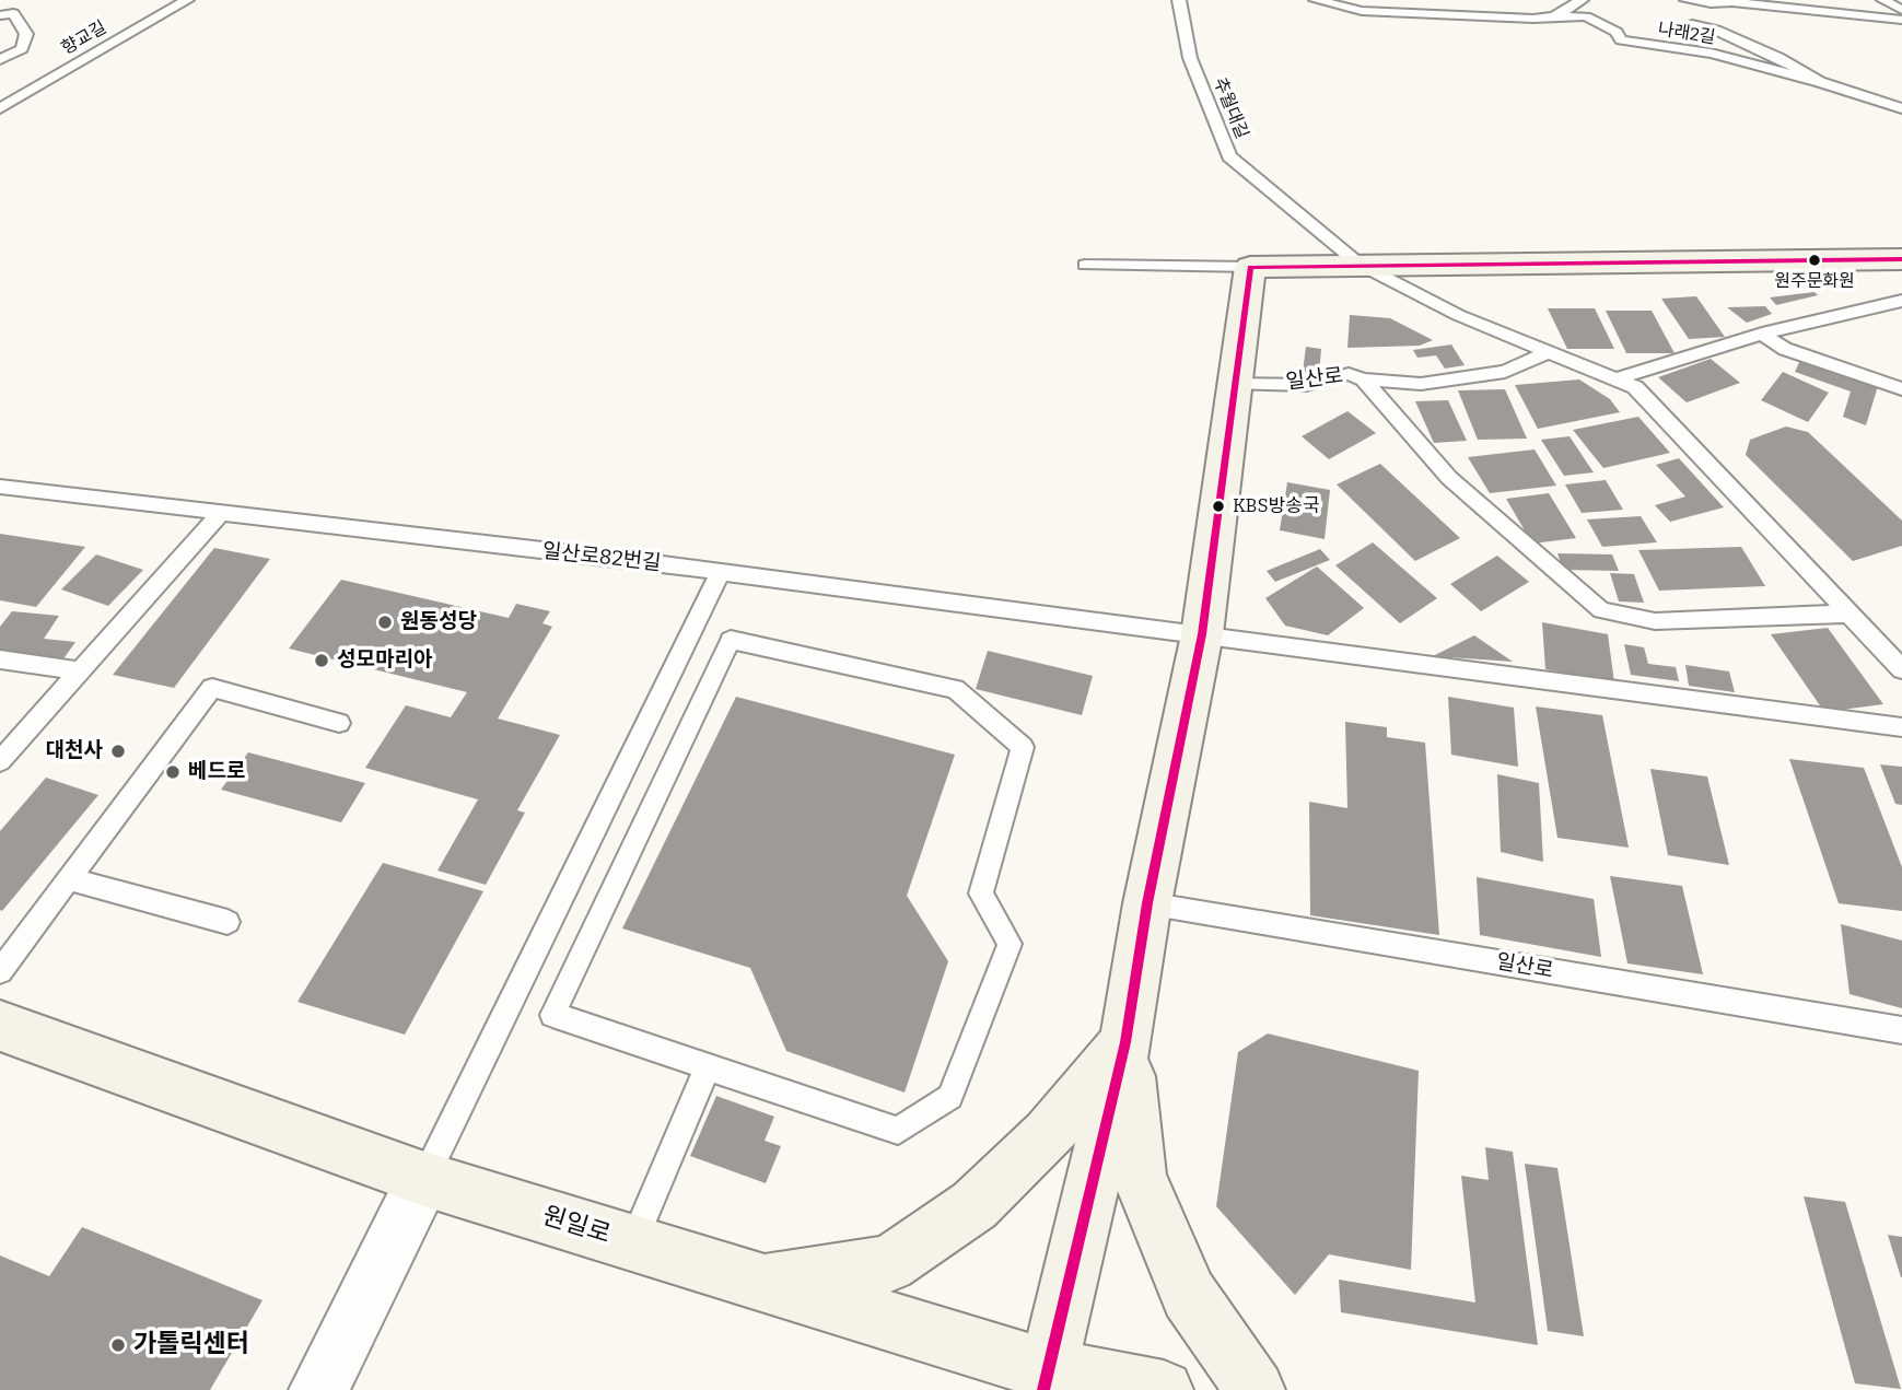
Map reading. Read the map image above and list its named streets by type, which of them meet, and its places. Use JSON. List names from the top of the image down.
{
  "streets": {
    "street": ["원일로"],
    "lane": [
      "나래2길",
      "향교길",
      "추월대길",
      "일산로",
      "일산로82번길"
    ]
  },
  "places": [
    "원주문화원",
    "KBS방송국",
    "원동성당",
    "성모마리아",
    "대천사",
    "베드로",
    "가톨릭센터"
  ]
}
